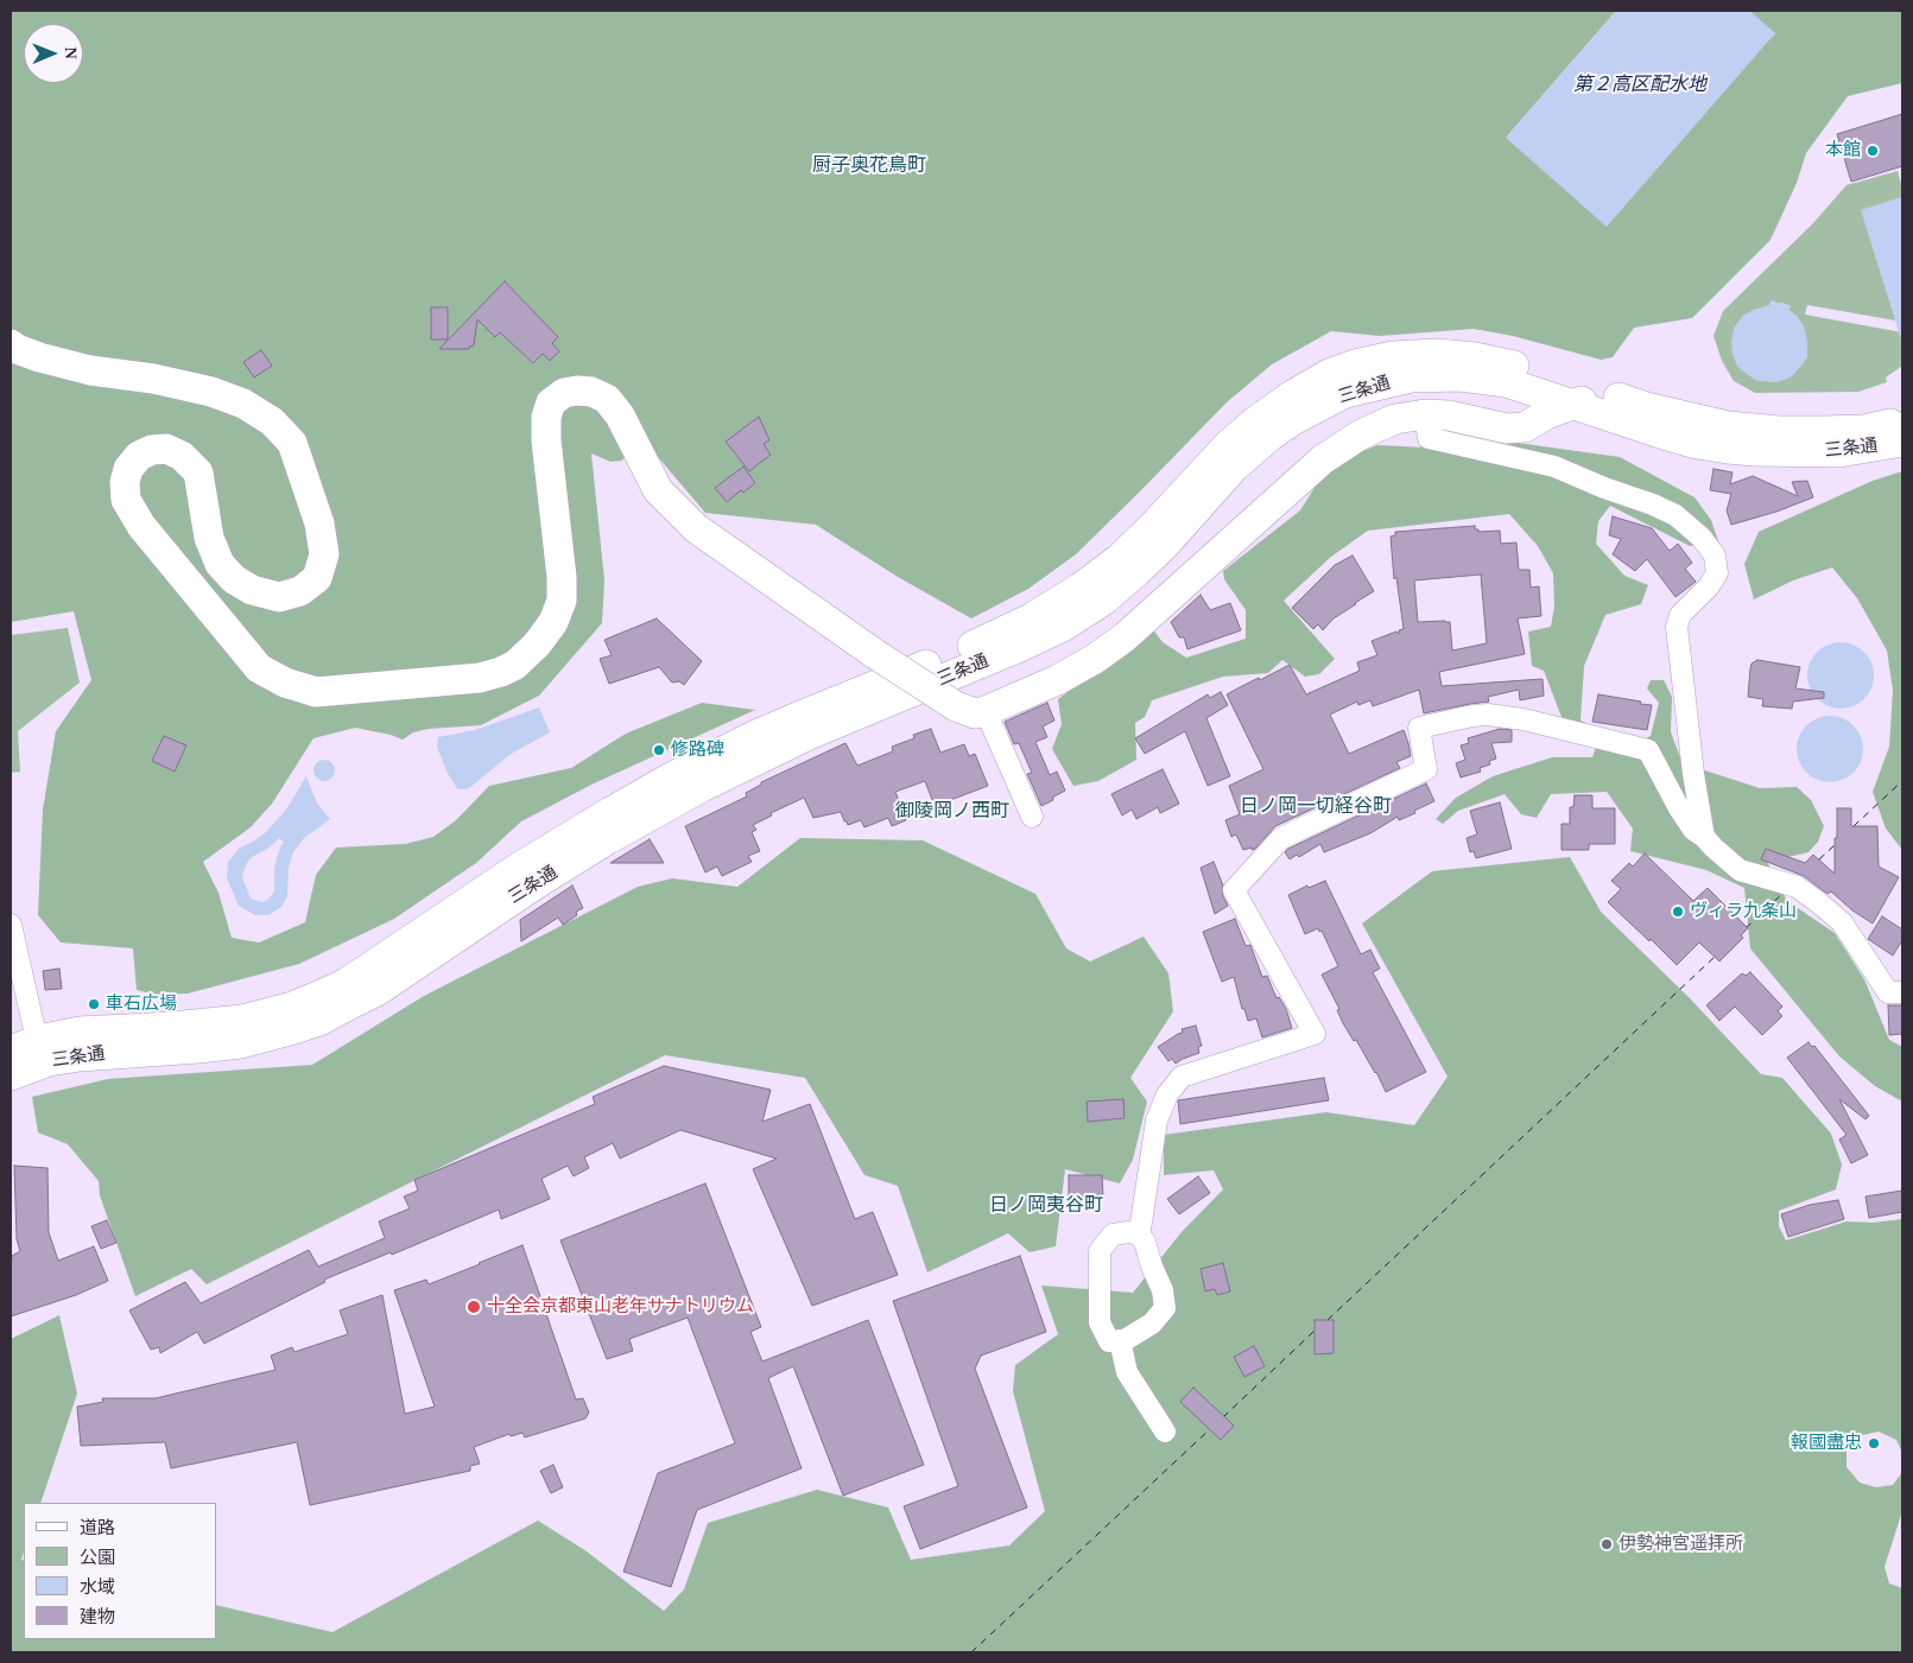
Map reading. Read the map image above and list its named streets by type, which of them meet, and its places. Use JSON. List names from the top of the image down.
{
  "streets": {
    "main road": ["三条通"]
  },
  "districts": [
    "厨子奥花鳥町",
    "日ノ岡一切経谷町",
    "御陵岡ノ西町",
    "日ノ岡夷谷町"
  ],
  "water": ["第２高区配水地"],
  "places": [
    "本館",
    "修路碑",
    "ヴィラ九条山",
    "車石広場",
    "十全会京都東山老年サナトリウム",
    "報國盡忠",
    "伊勢神宮遥拝所"
  ],
  "legend": [
    "道路",
    "公園",
    "水域",
    "建物"
  ],
  "north": "right"
}
